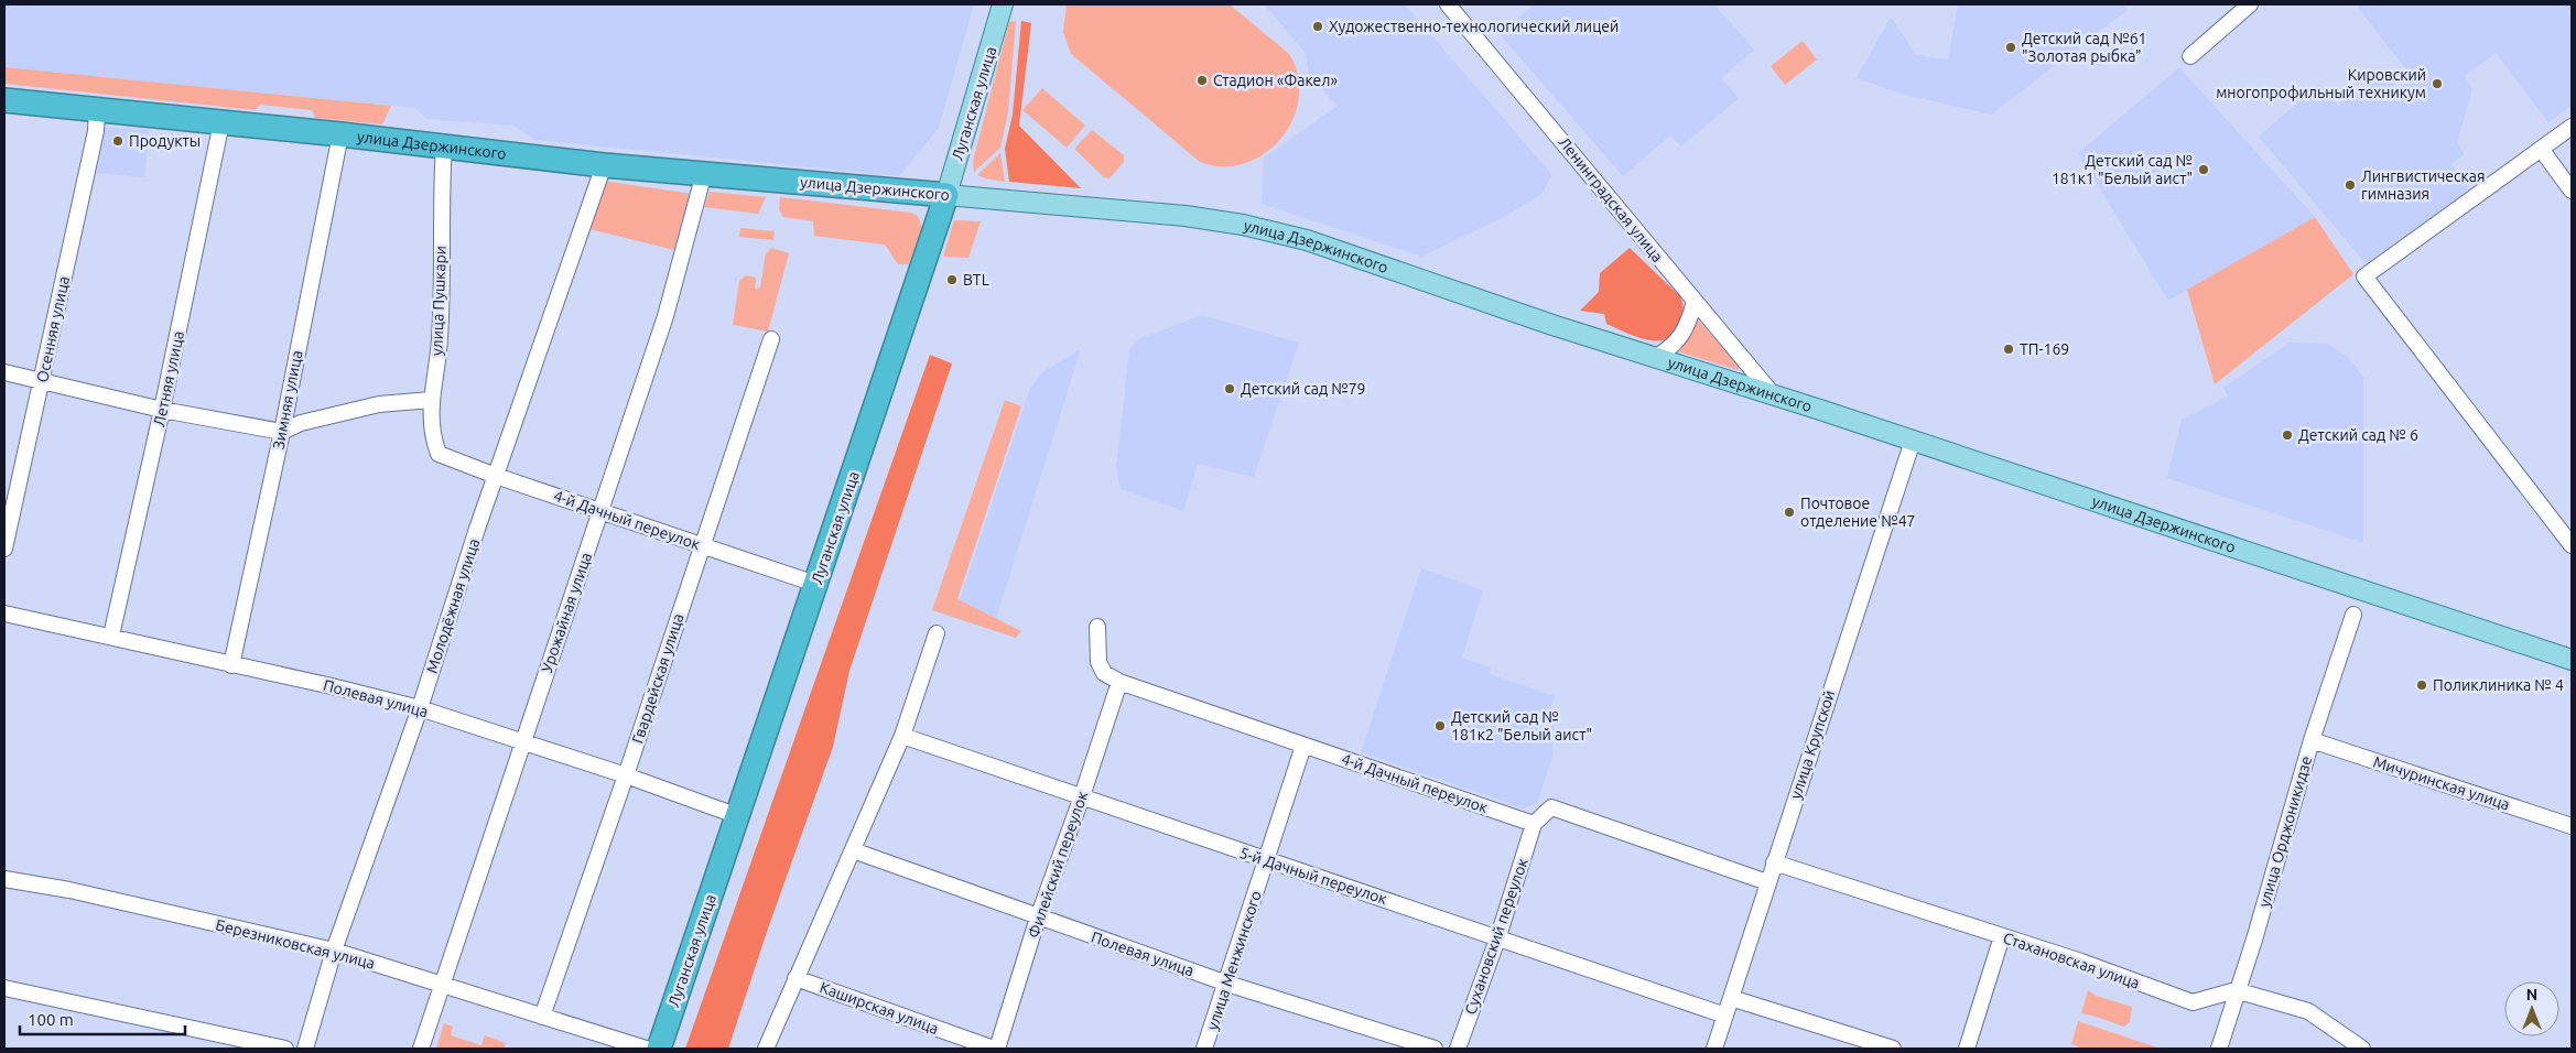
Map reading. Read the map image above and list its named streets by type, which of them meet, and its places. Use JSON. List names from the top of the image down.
{
  "streets": {
    "highway": ["Луганская улица", "улица Дзержинского"],
    "street": [
      "Ленинградская улица",
      "улица Пушкари",
      "Осенняя улица",
      "Летняя улица",
      "Зимняя улица",
      "4-й Дачный переулок",
      "Молодёжная улица",
      "Урожайная улица",
      "Гвардейская улица",
      "Полевая улица",
      "улица Крупской",
      "Мичуринская улица",
      "улица Орджоникидзе",
      "Филейский переулок",
      "5-й Дачный переулок",
      "Сухановский переулок",
      "Березниковская улица",
      "улица Менжинского",
      "Стахановская улица",
      "Каширская улица"
    ]
  },
  "crossings": [
    ["Луганская улица", "улица Дзержинского"],
    ["Луганская улица", "4-й Дачный переулок"],
    ["Луганская улица", "Полевая улица"],
    ["улица Дзержинского", "Ленинградская улица"],
    ["улица Дзержинского", "улица Пушкари"],
    ["улица Дзержинского", "Осенняя улица"],
    ["улица Дзержинского", "Летняя улица"],
    ["улица Дзержинского", "Зимняя улица"],
    ["улица Дзержинского", "Молодёжная улица"],
    ["улица Дзержинского", "Урожайная улица"],
    ["улица Дзержинского", "улица Крупской"],
    ["улица Пушкари", "4-й Дачный переулок"],
    ["Летняя улица", "Полевая улица"],
    ["Зимняя улица", "Полевая улица"],
    ["4-й Дачный переулок", "Молодёжная улица"],
    ["4-й Дачный переулок", "Урожайная улица"],
    ["4-й Дачный переулок", "Гвардейская улица"],
    ["4-й Дачный переулок", "Филейский переулок"],
    ["4-й Дачный переулок", "Сухановский переулок"],
    ["4-й Дачный переулок", "улица Менжинского"],
    ["Молодёжная улица", "Полевая улица"],
    ["Молодёжная улица", "Березниковская улица"],
    ["Урожайная улица", "Полевая улица"],
    ["Урожайная улица", "Березниковская улица"],
    ["Гвардейская улица", "Полевая улица"],
    ["Гвардейская улица", "Березниковская улица"],
    ["Полевая улица", "Филейский переулок"],
    ["Полевая улица", "улица Менжинского"],
    ["улица Крупской", "5-й Дачный переулок"],
    ["улица Крупской", "Стахановская улица"],
    ["Мичуринская улица", "улица Орджоникидзе"],
    ["улица Орджоникидзе", "Стахановская улица"],
    ["Филейский переулок", "5-й Дачный переулок"],
    ["Филейский переулок", "Каширская улица"],
    ["5-й Дачный переулок", "Сухановский переулок"],
    ["5-й Дачный переулок", "улица Менжинского"]
  ],
  "places": [
    "Художественно-технологический лицей",
    "Детский сад №61 \"Золотая рыбка\"",
    "Стадион «Факел»",
    "Кировский многопрофильный техникум",
    "Продукты",
    "Детский сад № 181к1 \"Белый аист\"",
    "Лингвистическая гимназия",
    "BTL",
    "ТП-169",
    "Детский сад №79",
    "Детский сад № 6",
    "Почтовое отделение №47",
    "Поликлиника № 4",
    "Детский сад № 181к2 \"Белый аист\""
  ],
  "scale_bar": "100 m",
  "north": "top"
}
